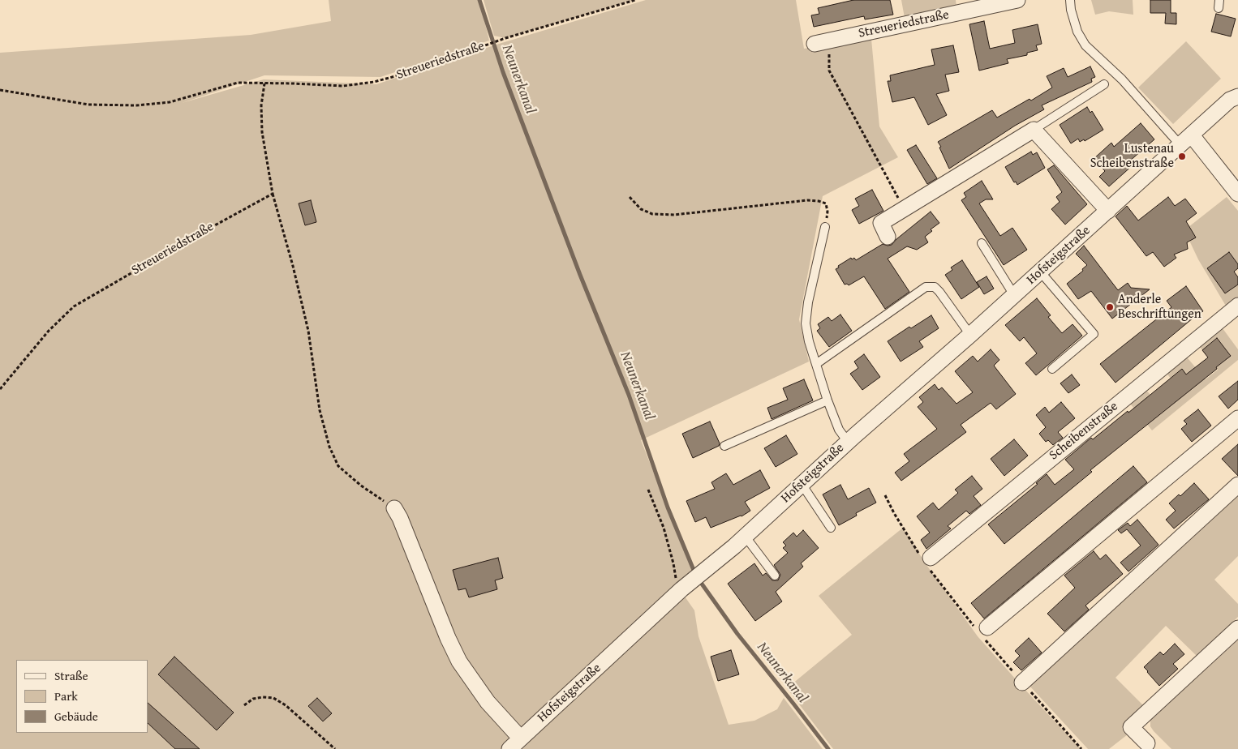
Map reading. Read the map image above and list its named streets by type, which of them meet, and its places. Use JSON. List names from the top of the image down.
{
  "streets": {
    "street": ["Streueriedstraße", "Hofsteigstraße", "Scheibenstraße"]
  },
  "water": ["Neunerkanal"],
  "places": ["Lustenau Scheibenstraße", "Anderle Beschriftungen"],
  "legend": ["Straße", "Park", "Gebäude"]
}
